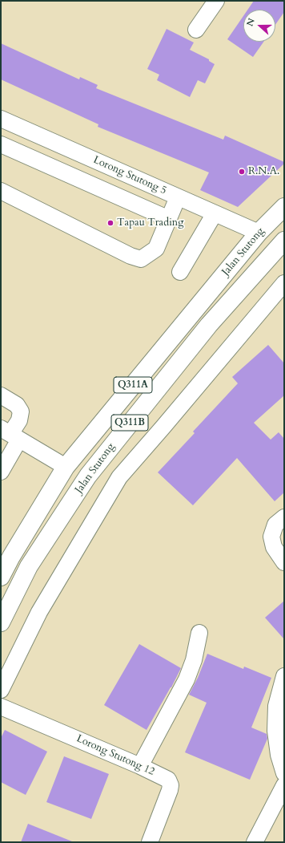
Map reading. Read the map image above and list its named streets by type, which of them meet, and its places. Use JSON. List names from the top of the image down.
{
  "streets": {
    "main road": ["Jalan Stutong", "Q311A", "Q311B"],
    "street": ["Lorong Stutong 5", "Lorong Stutong 12"]
  },
  "crossings": [
    ["Lorong Stutong 5", "Jalan Stutong"]
  ],
  "places": ["R.N.A.", "Tapau Trading"],
  "north": "left"
}
